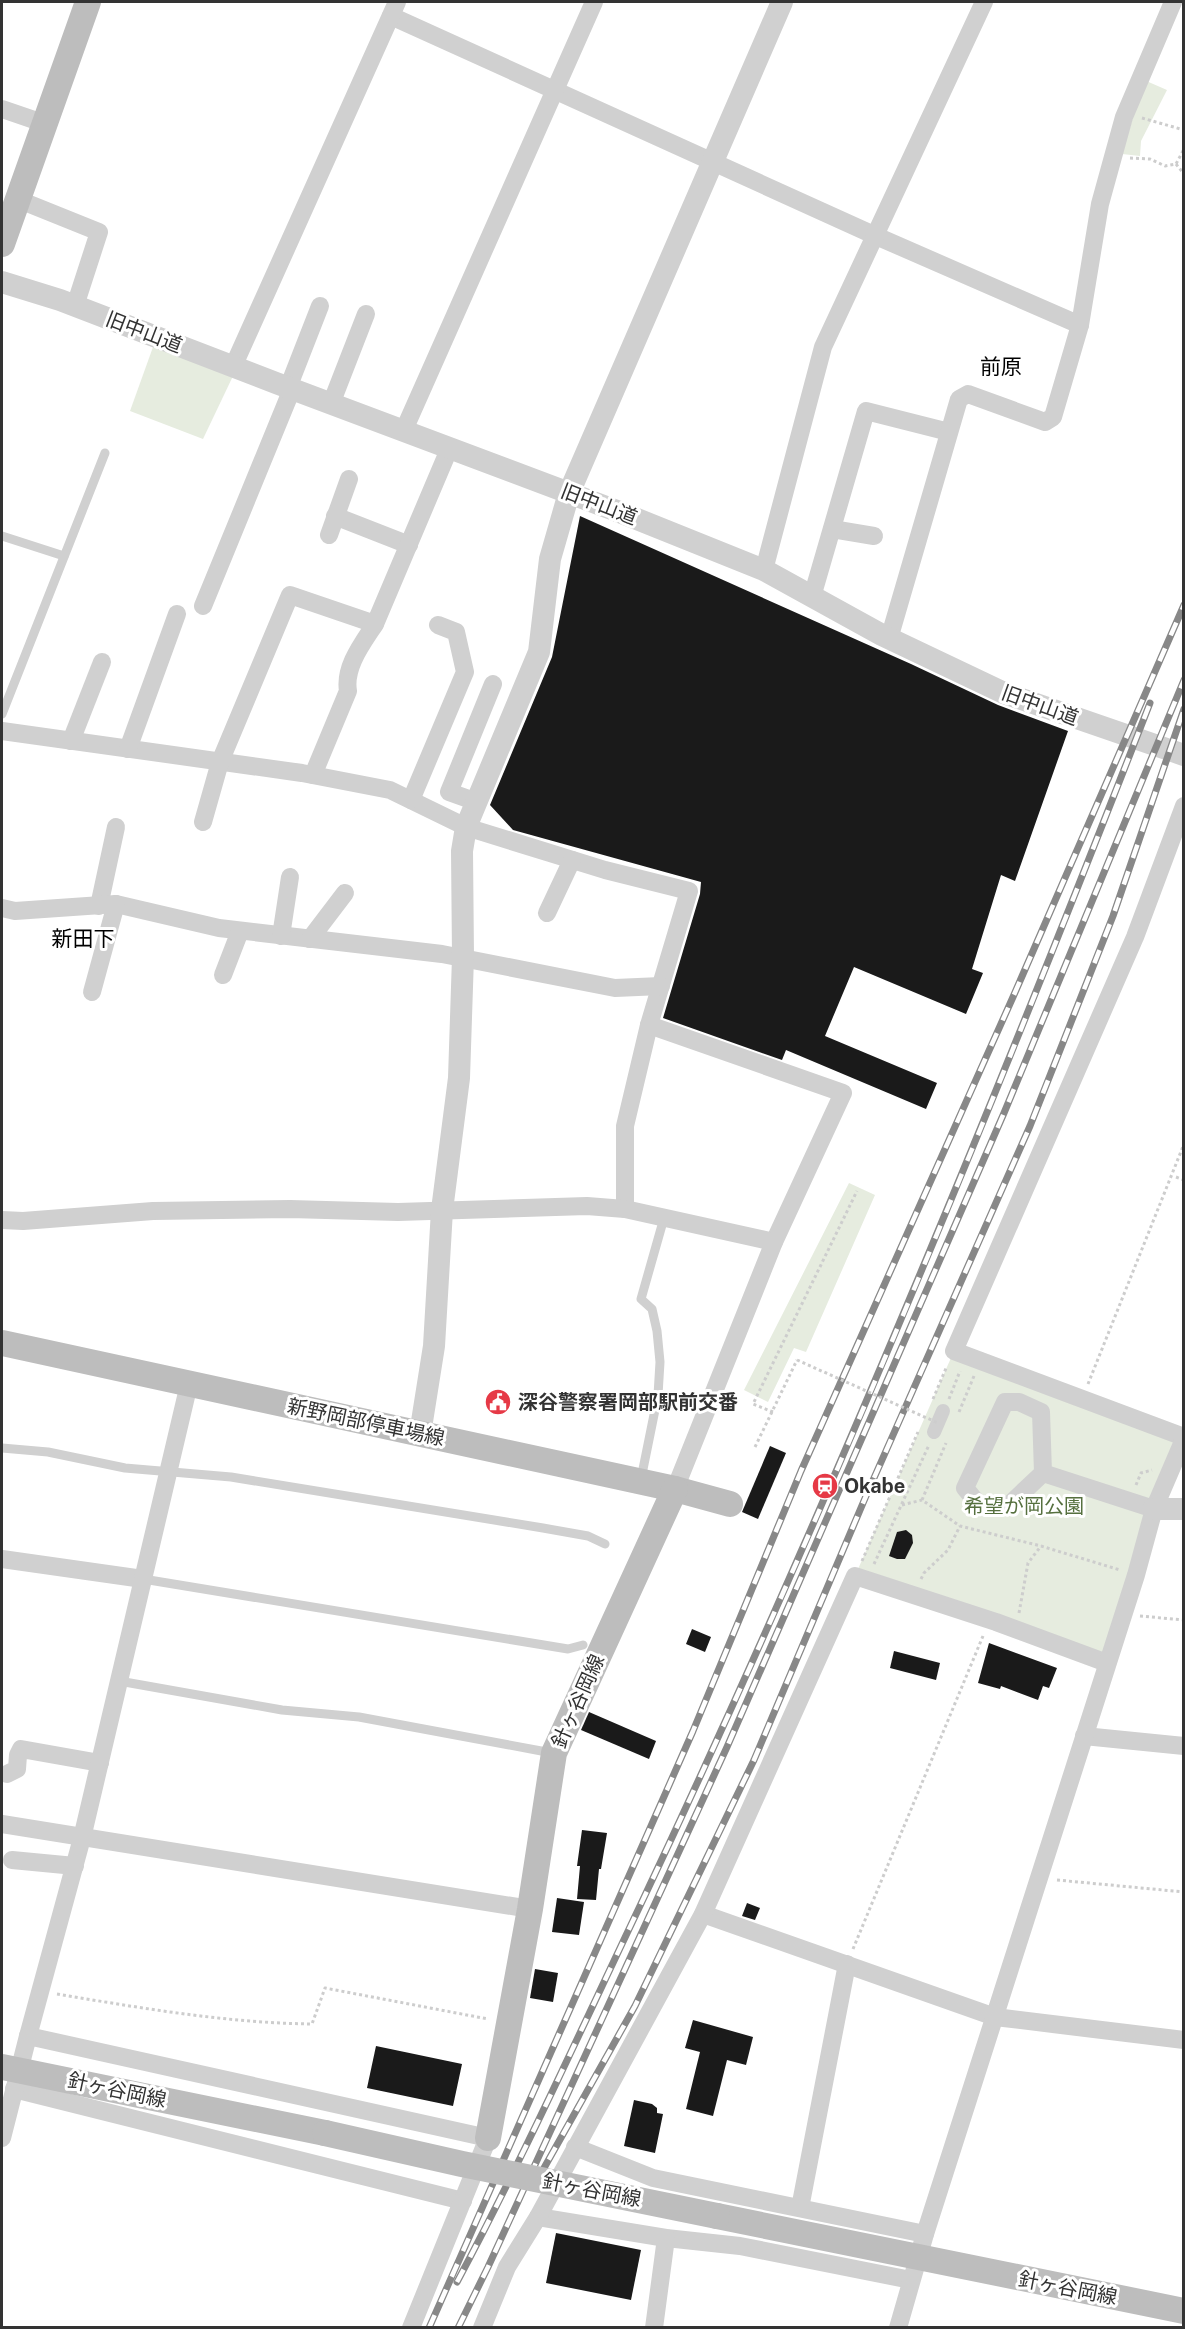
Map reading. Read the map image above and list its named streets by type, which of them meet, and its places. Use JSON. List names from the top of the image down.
{
  "streets": {
    "main road": ["新野岡部停車場線", "針ヶ谷岡線"],
    "street": ["旧中山道"]
  },
  "crossings": [
    ["新野岡部停車場線", "針ヶ谷岡線"]
  ],
  "districts": ["前原", "新田下"],
  "parks": ["希望が岡公園"],
  "places": {
    "public building": ["深谷警察署岡部駅前交番"],
    "station": ["Okabe"]
  }
}
